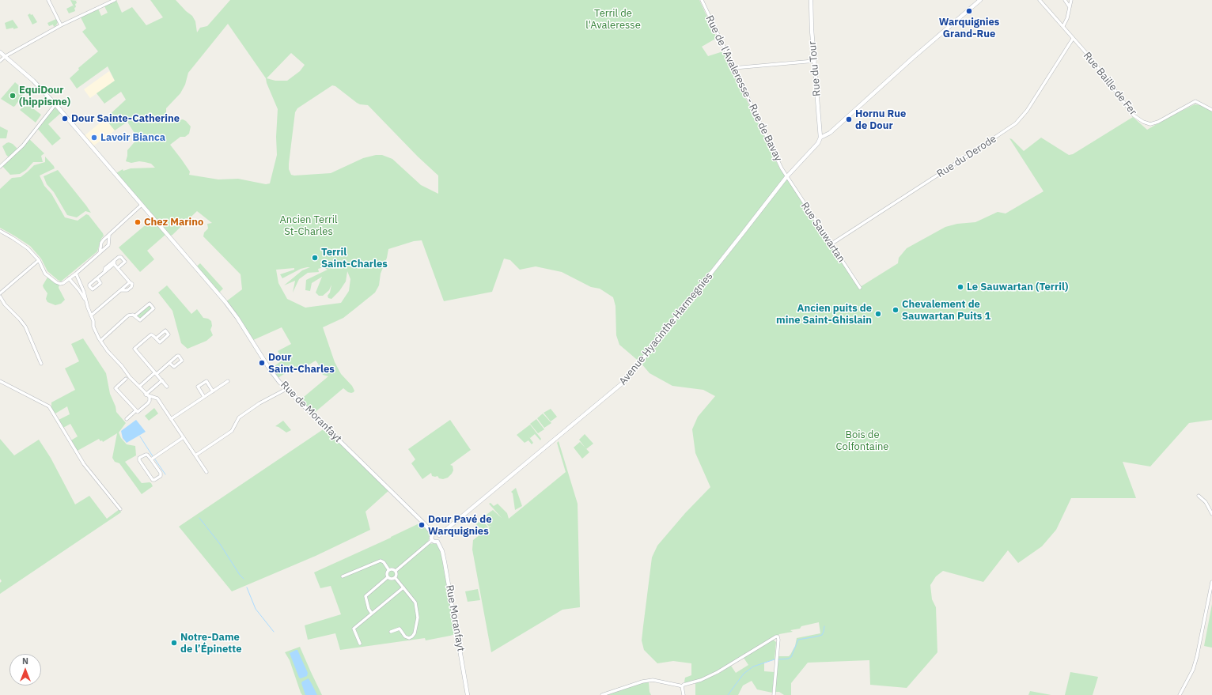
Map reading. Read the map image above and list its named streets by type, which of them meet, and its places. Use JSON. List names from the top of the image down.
{
  "streets": {
    "street": [
      "Rue du Tour",
      "Rue Baille de Fer",
      "Rue de l'Avaleresse - Rue de Bavay",
      "Rue du Derode",
      "Rue Sauwartan",
      "Avenue Hyacinthe Harmegnies",
      "Rue de Moranfayt",
      "Rue Moranfayt"
    ]
  },
  "crossings": [
    ["Rue du Tour", "Avenue Hyacinthe Harmegnies"],
    ["Rue Baille de Fer", "Rue du Derode"],
    ["Rue de l'Avaleresse - Rue de Bavay", "Rue Sauwartan"],
    ["Rue de l'Avaleresse - Rue de Bavay", "Avenue Hyacinthe Harmegnies"],
    ["Rue du Derode", "Rue Sauwartan"],
    ["Rue Sauwartan", "Avenue Hyacinthe Harmegnies"],
    ["Avenue Hyacinthe Harmegnies", "Rue de Moranfayt"],
    ["Avenue Hyacinthe Harmegnies", "Rue Moranfayt"],
    ["Rue de Moranfayt", "Rue Moranfayt"]
  ],
  "parks": ["Terril de l'Avaleresse", "Ancien Terril St-Charles", "Bois de Colfontaine"],
  "places": [
    "Warquignies Grand-Rue",
    "EquiDour (hippisme)",
    "Dour Sainte-Catherine",
    "Hornu Rue de Dour",
    "Lavoir Bianca",
    "Chez Marino",
    "Terril Saint-Charles",
    "Le Sauwartan (Terril)",
    "Chevalement de Sauwartan Puits 1",
    "Ancien puits de mine Saint-Ghislain",
    "Dour Saint-Charles",
    "Dour Pavé de Warquignies",
    "Notre-Dame de l’Épinette"
  ],
  "north": "top"
}
